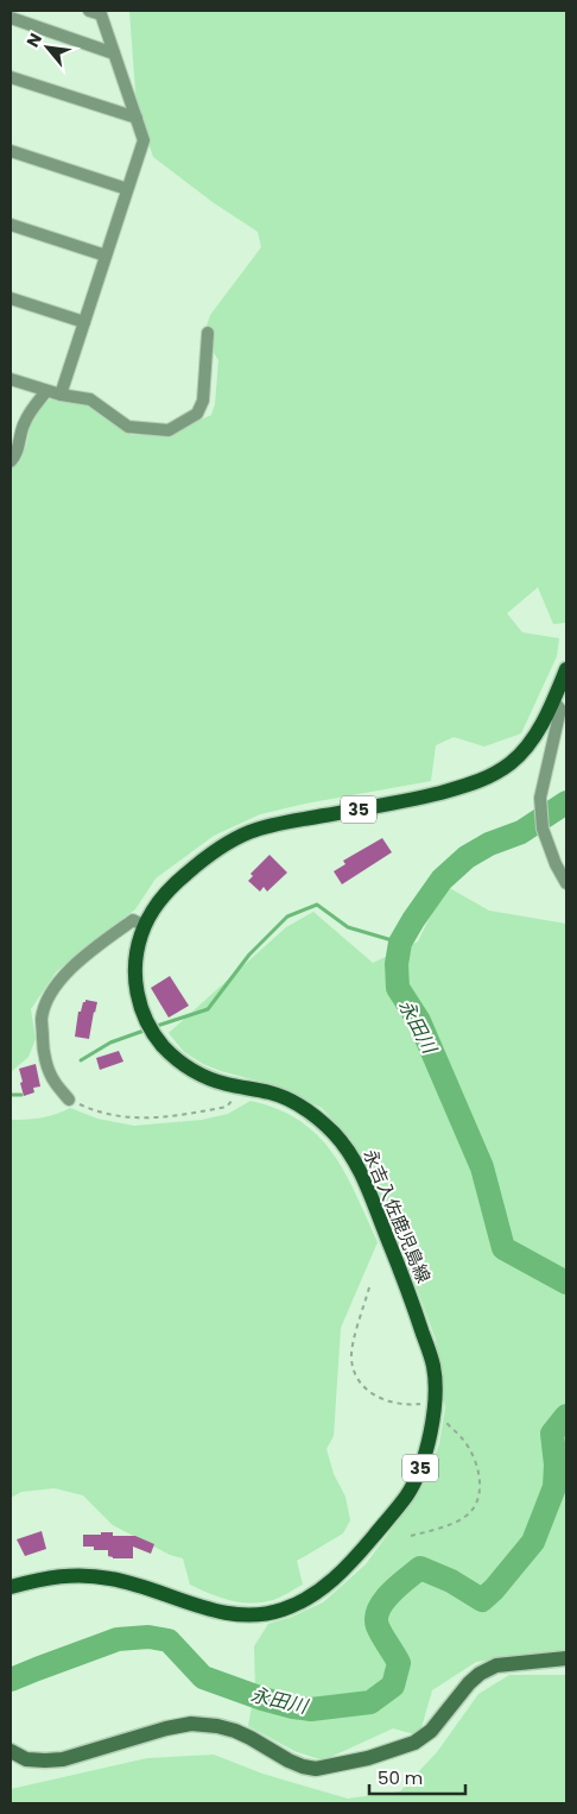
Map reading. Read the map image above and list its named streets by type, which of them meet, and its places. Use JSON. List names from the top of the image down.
{
  "streets": {
    "main road": ["35", "永吉入佐鹿児島線"]
  },
  "water": ["永田川"],
  "scale_bar": "50 m",
  "north": "top left"
}
